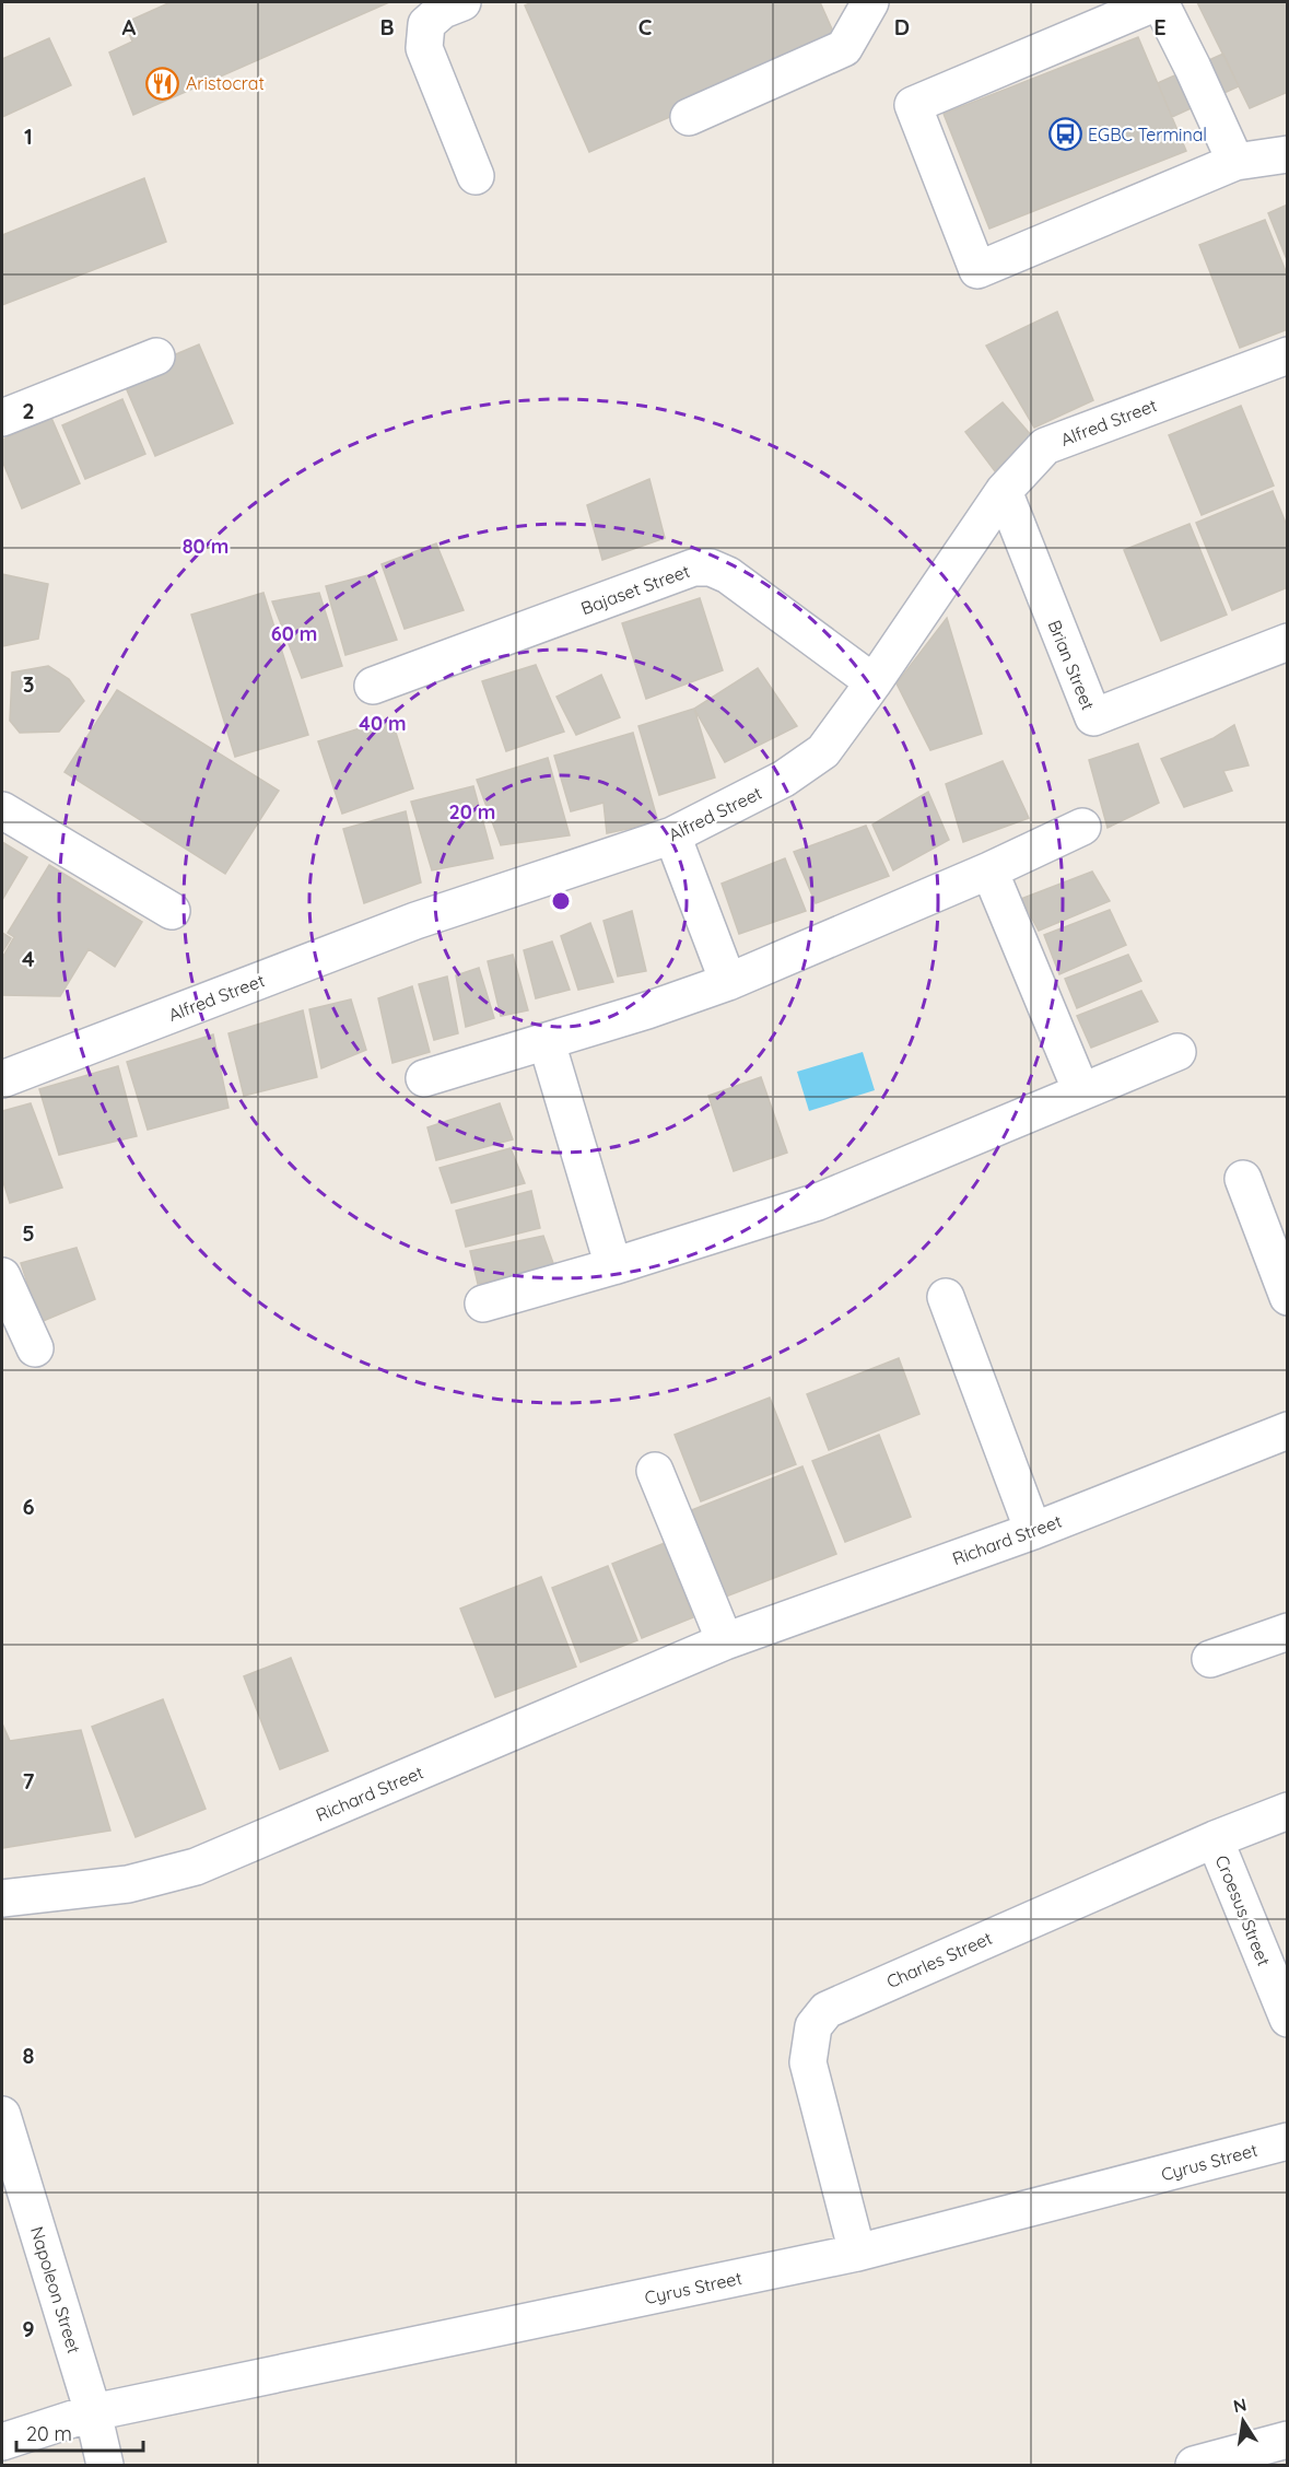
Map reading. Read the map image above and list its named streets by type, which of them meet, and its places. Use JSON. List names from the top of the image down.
{
  "streets": {
    "street": [
      "Alfred Street",
      "Bajaset Street",
      "Brian Street",
      "Richard Street",
      "Croesus Street",
      "Charles Street",
      "Cyrus Street",
      "Napoleon Street"
    ]
  },
  "crossings": [
    ["Alfred Street", "Bajaset Street"],
    ["Alfred Street", "Brian Street"],
    ["Croesus Street", "Charles Street"],
    ["Charles Street", "Cyrus Street"],
    ["Cyrus Street", "Napoleon Street"]
  ],
  "places": {
    "restaurant": ["Aristocrat"],
    "bus stop": ["EGBC Terminal"]
  },
  "scale_bar": "20 m",
  "north": "top",
  "grid": {
    "columns": [
      "A",
      "B",
      "C",
      "D",
      "E"
    ],
    "rows": [
      "1",
      "2",
      "3",
      "4",
      "5",
      "6",
      "7",
      "8",
      "9"
    ]
  },
  "rings": [
    "80 m",
    "60 m",
    "40 m",
    "20 m"
  ]
}
